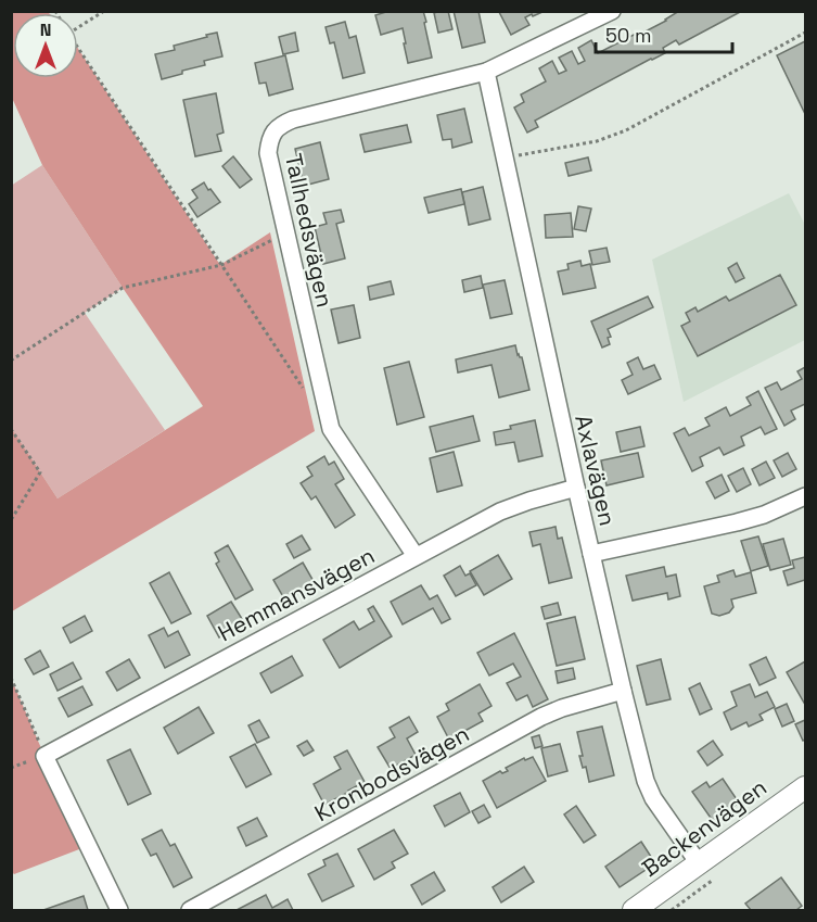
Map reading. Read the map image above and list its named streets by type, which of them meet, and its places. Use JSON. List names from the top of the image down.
{
  "streets": {
    "street": [
      "Tallhedsvägen",
      "Axlavägen",
      "Hemmansvägen",
      "Kronbodsvägen",
      "Backenvägen"
    ]
  },
  "crossings": [
    ["Tallhedsvägen", "Axlavägen"],
    ["Tallhedsvägen", "Hemmansvägen"],
    ["Axlavägen", "Hemmansvägen"],
    ["Axlavägen", "Kronbodsvägen"],
    ["Axlavägen", "Backenvägen"]
  ],
  "scale_bar": "50 m",
  "north": "top"
}
